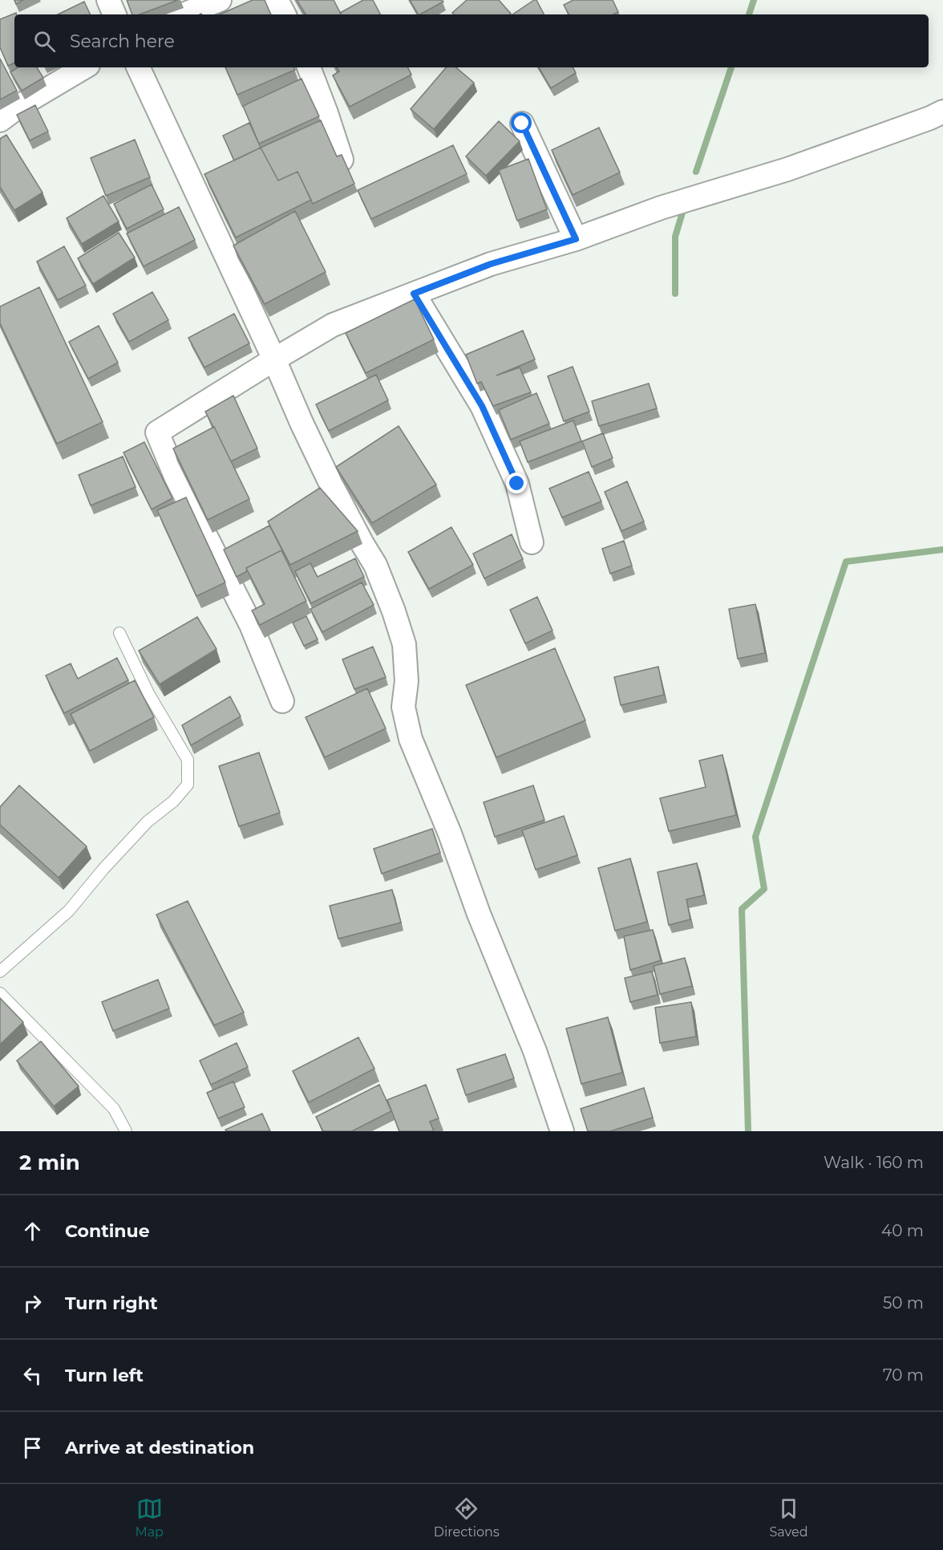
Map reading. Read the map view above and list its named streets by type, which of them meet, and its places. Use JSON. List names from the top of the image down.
{
  "page": {
    "search": "Search here",
    "heading": ["2 min", "Walk · 160 m"],
    "list": [
      ["Continue", "40 m"],
      ["Turn right", "50 m"],
      ["Turn left", "70 m"],
      "Arrive at destination"
    ],
    "nav": ["Map", "Directions", "Saved"]
  }
}
